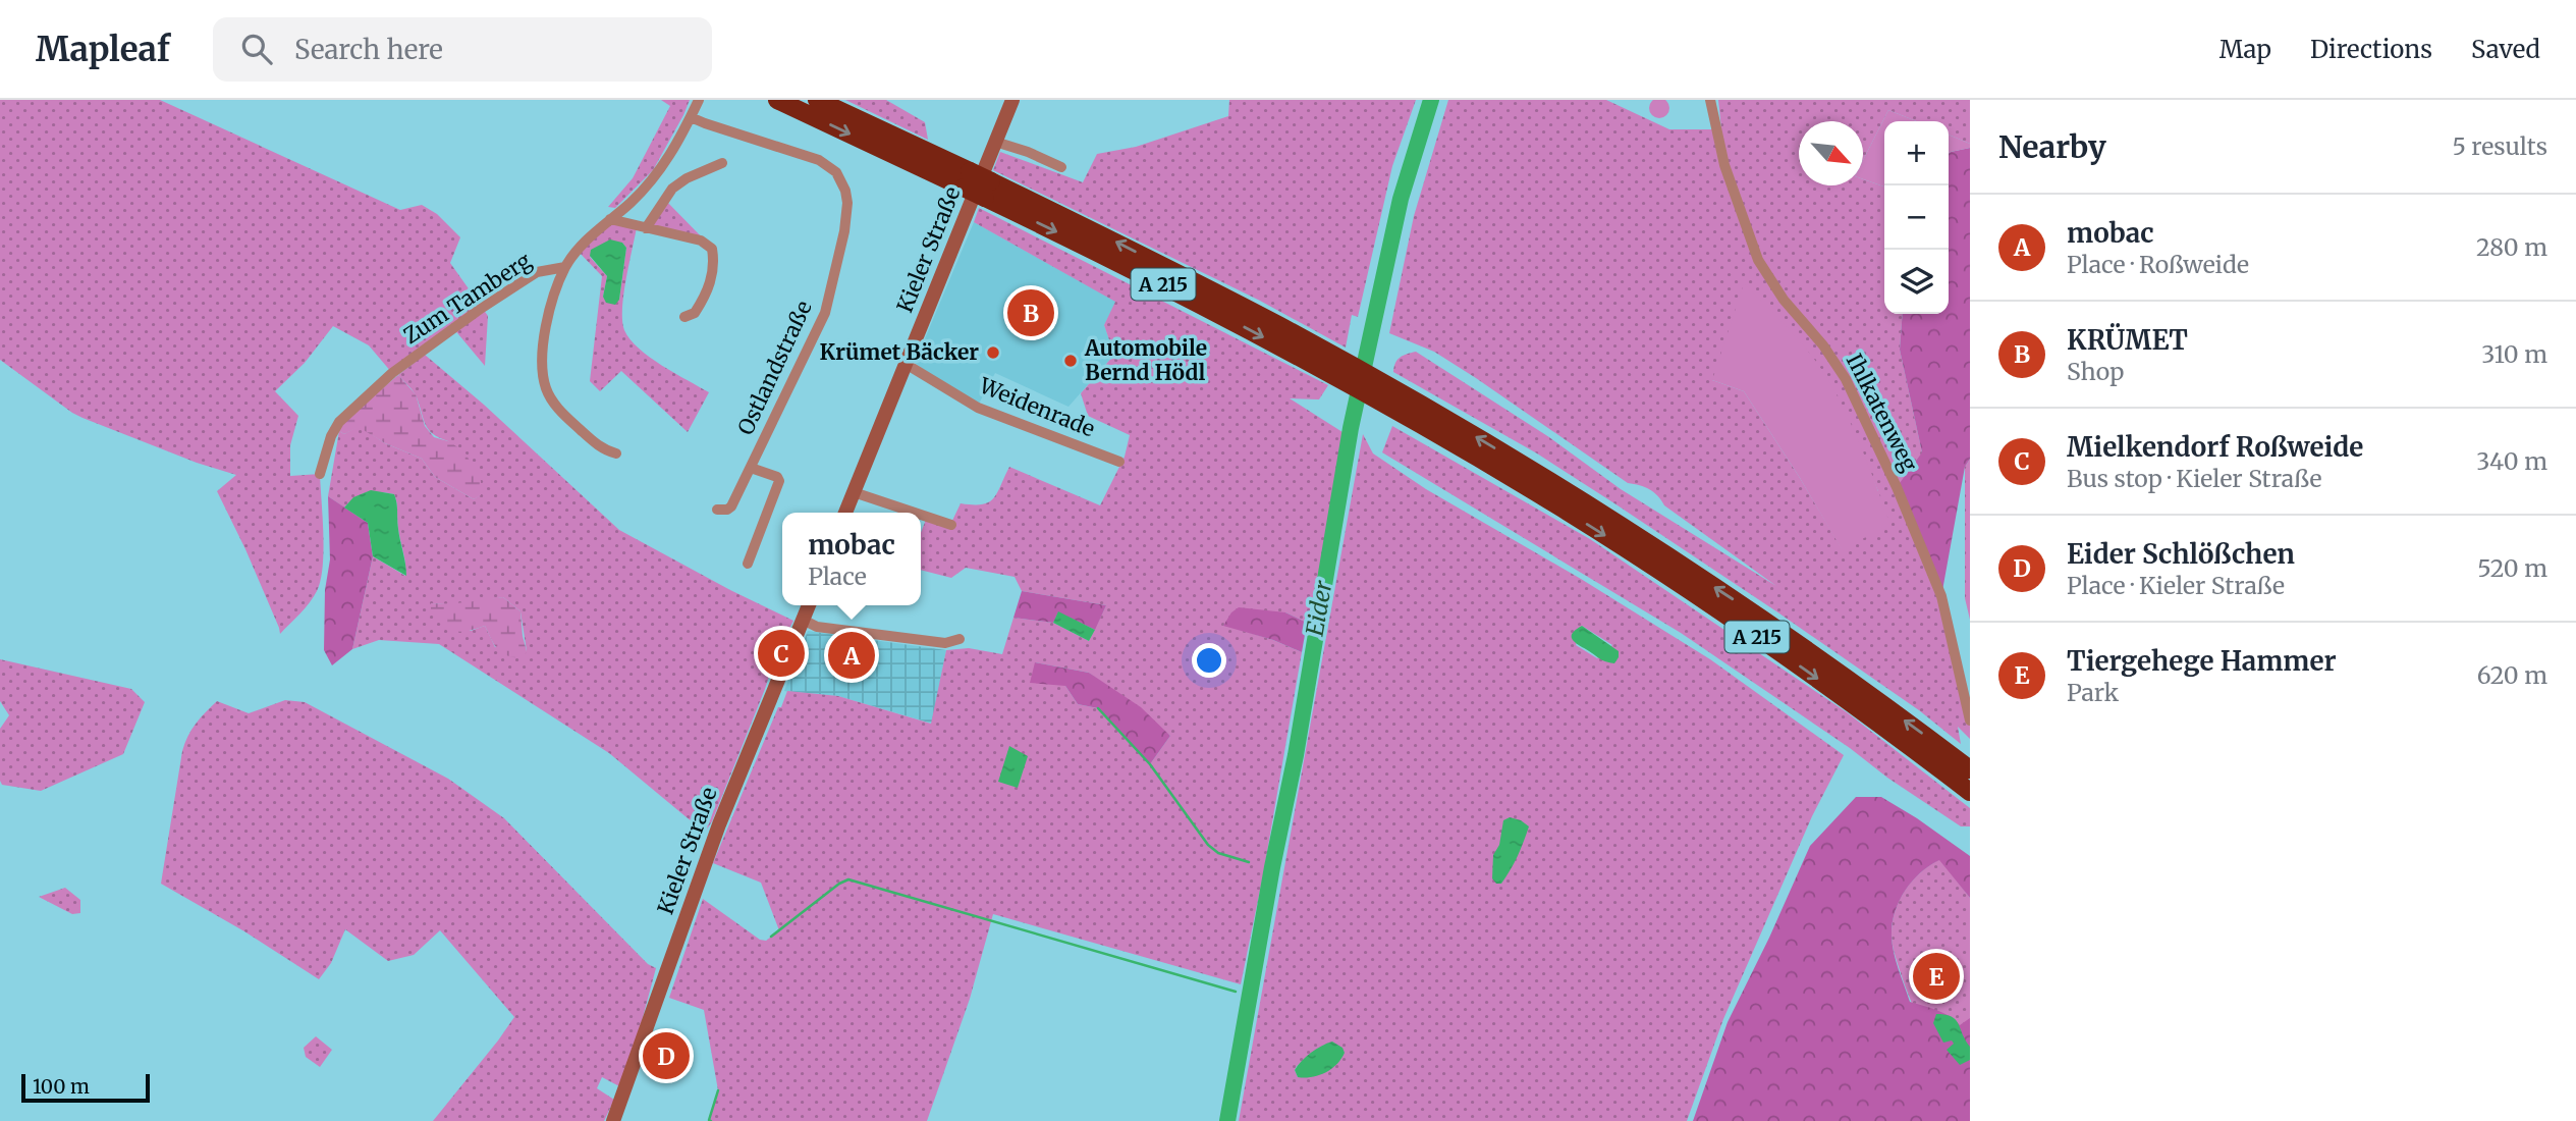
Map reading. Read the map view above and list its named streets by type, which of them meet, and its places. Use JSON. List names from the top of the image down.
{
  "streets": {
    "highway": ["A 215"],
    "street": [
      "Kieler Straße",
      "Zum Tamberg",
      "Ostlandstraße",
      "Weidenrade",
      "Ihlkatenweg"
    ]
  },
  "crossings": [
    ["Kieler Straße", "Weidenrade"],
    ["Zum Tamberg", "Ostlandstraße"]
  ],
  "water": ["Eider"],
  "places": ["Krümet Bäcker", "Automobile Bernd Hödl"],
  "scale_bar": "100 m",
  "north": "bottom right",
  "page": {
    "header": "Mapleaf",
    "search": "Search here",
    "nav": ["Map", "Directions", "Saved"],
    "heading": ["Nearby", "5 results"],
    "map_buttons": ["+", "−"],
    "list": [
      {
        "mark": "A",
        "name": "mobac",
        "note": "Place · Roßweide",
        "value": "280 m"
      },
      {
        "mark": "B",
        "name": "KRÜMET",
        "note": "Shop",
        "value": "310 m"
      },
      {
        "mark": "C",
        "name": "Mielkendorf Roßweide",
        "note": "Bus stop · Kieler Straße",
        "value": "340 m"
      },
      {
        "mark": "D",
        "name": "Eider Schlößchen",
        "note": "Place · Kieler Straße",
        "value": "520 m"
      },
      {
        "mark": "E",
        "name": "Tiergehege Hammer",
        "note": "Park",
        "value": "620 m"
      }
    ],
    "pins": [
      "B",
      "C",
      "A",
      "E",
      "D"
    ],
    "popup": ["mobac", "Place"],
    "scale": "100 m"
  }
}
